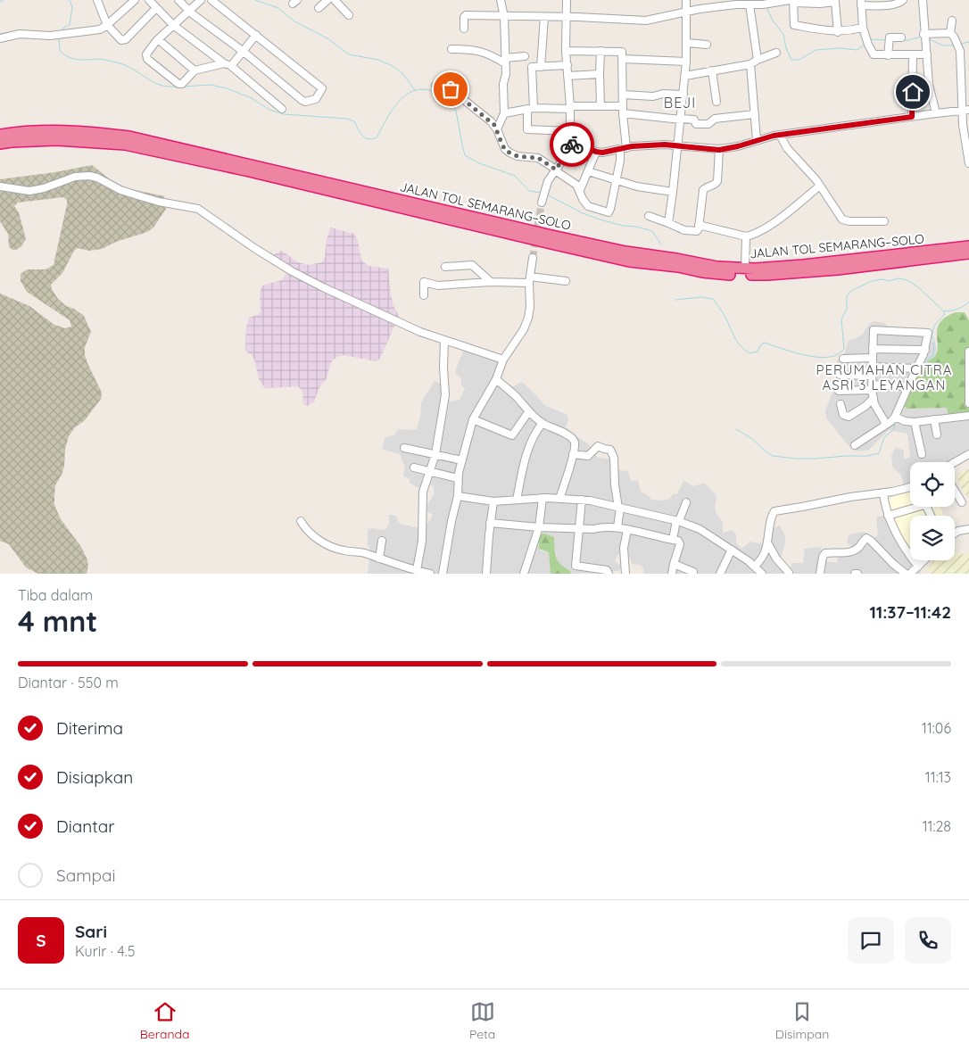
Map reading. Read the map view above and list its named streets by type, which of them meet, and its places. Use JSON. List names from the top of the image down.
{
  "streets": {
    "highway": ["JALAN TOL SEMARANG–SOLO"]
  },
  "districts": ["BEJI", "PERUMAHAN CITRA ASRI 3 LEYANGAN"],
  "page": {
    "heading": ["4 mnt", "Tiba dalam", "11:37–11:42"],
    "panel": ["Sari", "Kurir · 4.5"],
    "bar": "Diantar · 550 m",
    "list": [
      ["Diterima", "11:06"],
      ["Disiapkan", "11:13"],
      ["Diantar", "11:28"],
      "Sampai"
    ],
    "round": "S",
    "tabs": ["Beranda", "Peta", "Disimpan"]
  }
}
